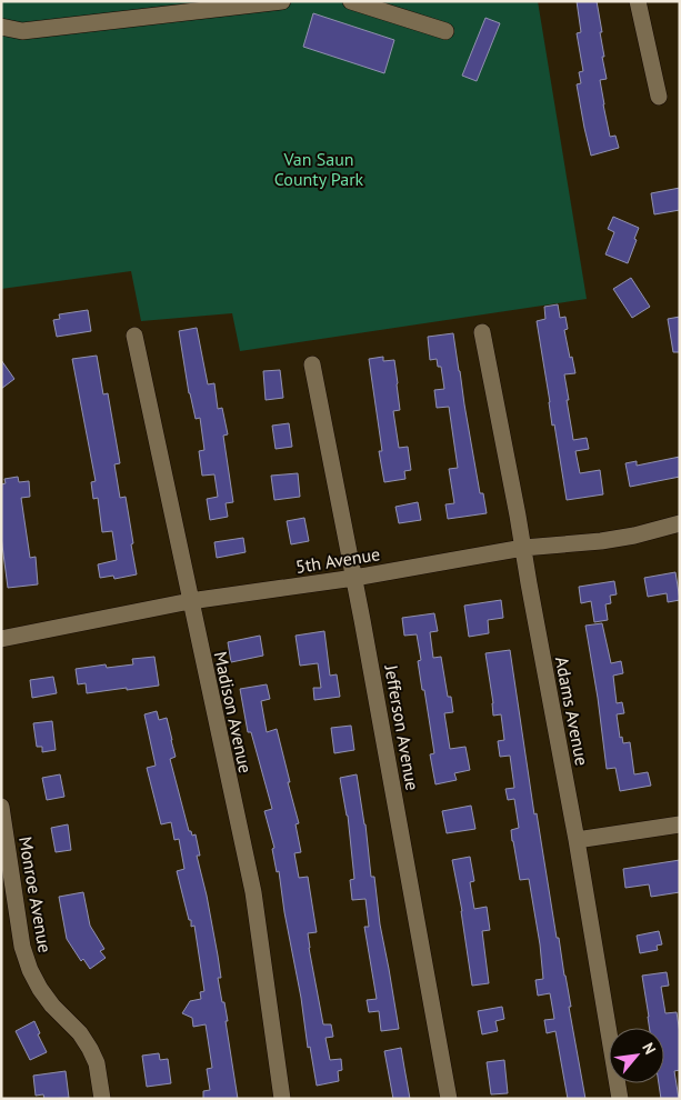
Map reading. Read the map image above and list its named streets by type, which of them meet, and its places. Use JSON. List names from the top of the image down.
{
  "streets": {
    "street": [
      "5th Avenue",
      "Adams Avenue",
      "Madison Avenue",
      "Jefferson Avenue",
      "Monroe Avenue"
    ]
  },
  "crossings": [
    ["5th Avenue", "Adams Avenue"],
    ["5th Avenue", "Madison Avenue"],
    ["5th Avenue", "Jefferson Avenue"]
  ],
  "parks": ["Van Saun County Park"],
  "north": "top right"
}
